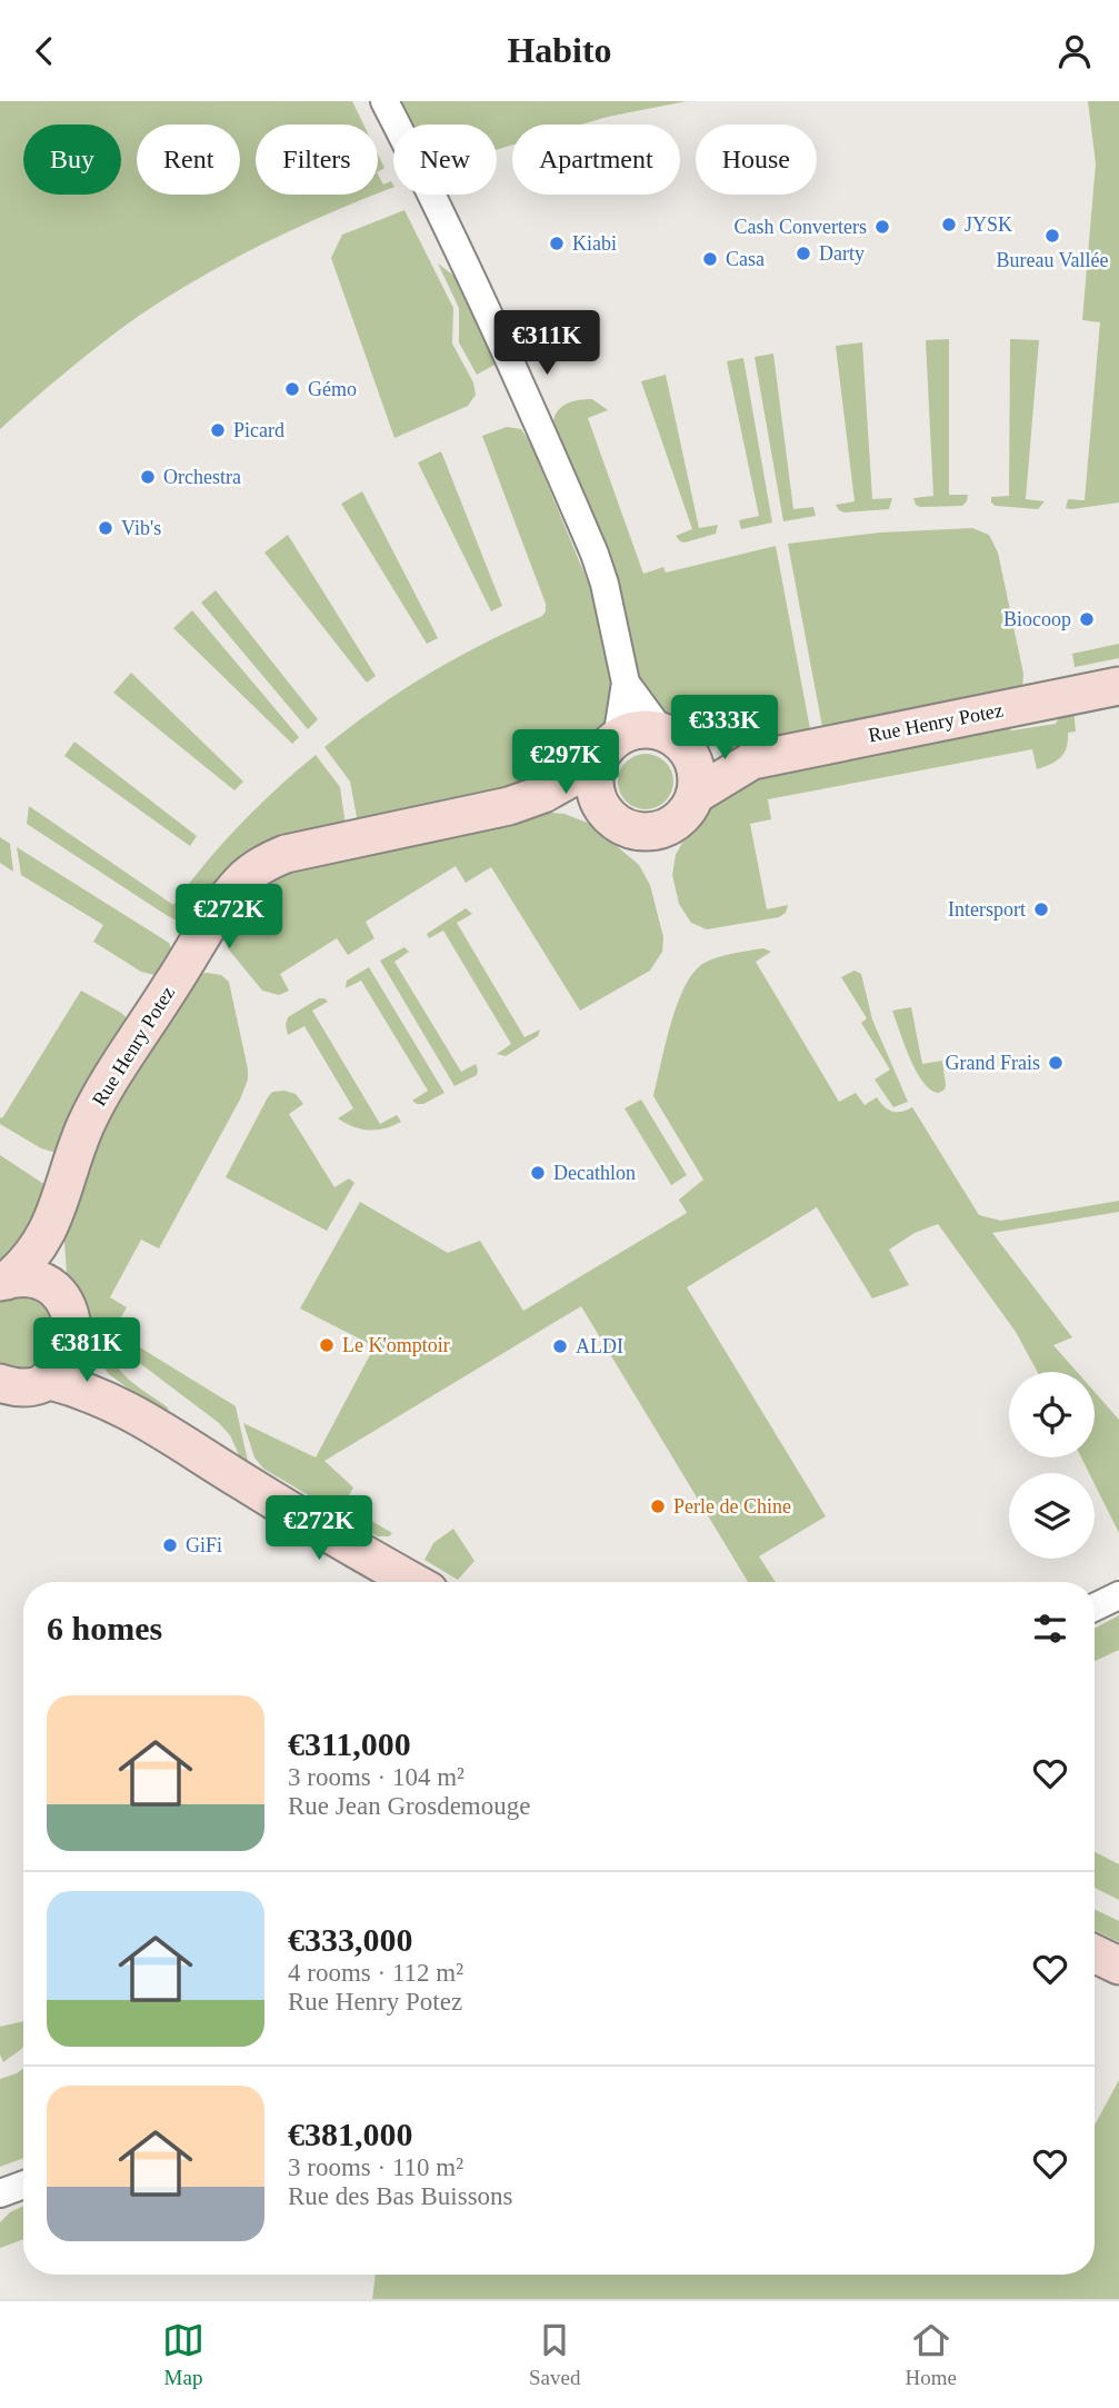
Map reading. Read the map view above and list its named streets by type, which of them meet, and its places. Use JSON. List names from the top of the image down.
{
  "streets": {
    "street": ["Rue Henry Potez"]
  },
  "places": [
    "JYSK",
    "Cash Converters",
    "Bureau Vallée",
    "Kiabi",
    "Darty",
    "Casa",
    "Gémo",
    "Picard",
    "Orchestra",
    "Vib's",
    "Biocoop",
    "Intersport",
    "Grand Frais",
    "Decathlon",
    "Le K'omptoir",
    "ALDI",
    "Perle de Chine",
    "GiFi"
  ],
  "page": {
    "header": "Habito",
    "chip": [
      "Buy",
      "Rent",
      "Filters",
      "New",
      "Apartment",
      "House"
    ],
    "price": [
      "€311K",
      "€333K",
      "€297K",
      "€272K",
      "€381K",
      "€272K"
    ],
    "heading": "6 homes",
    "list": [
      {
        "name": "€311,000",
        "note": "3 rooms · 104 m² · Rue Jean Grosdemouge"
      },
      {
        "name": "€333,000",
        "note": "4 rooms · 112 m² · Rue Henry Potez"
      },
      {
        "name": "€381,000",
        "note": "3 rooms · 110 m² · Rue des Bas Buissons"
      }
    ],
    "tabs": ["Map", "Saved", "Home"]
  }
}
